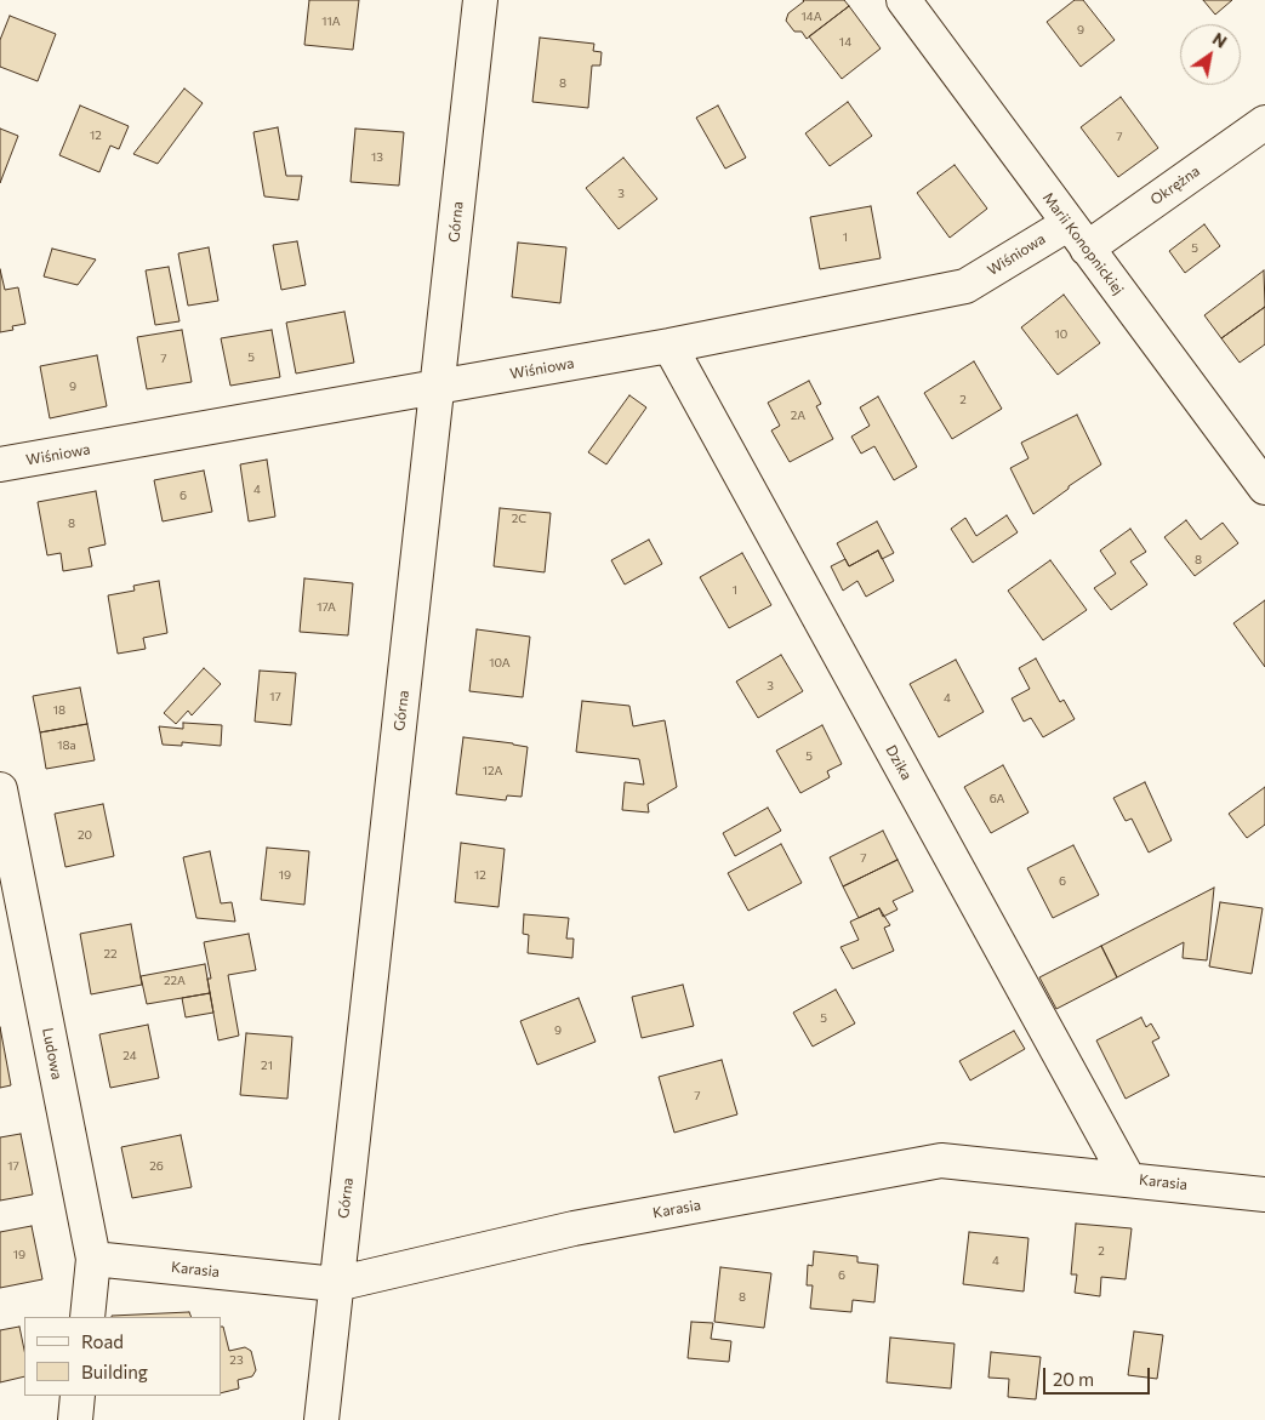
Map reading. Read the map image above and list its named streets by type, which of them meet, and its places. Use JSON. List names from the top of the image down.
{
  "streets": {
    "street": [
      "Okrężna",
      "Górna",
      "Marii Konopnickiej",
      "Wiśniowa",
      "Dzika",
      "Ludowa",
      "Karasia"
    ]
  },
  "crossings": [
    ["Okrężna", "Marii Konopnickiej"],
    ["Okrężna", "Wiśniowa"],
    ["Górna", "Wiśniowa"],
    ["Górna", "Karasia"],
    ["Marii Konopnickiej", "Wiśniowa"],
    ["Wiśniowa", "Dzika"],
    ["Dzika", "Karasia"],
    ["Ludowa", "Karasia"]
  ],
  "house_numbers": [
    "14A",
    "11A",
    "9",
    "14",
    "8",
    "12",
    "7",
    "13",
    "3",
    "1",
    "5",
    "10",
    "5",
    "7",
    "9",
    "2",
    "2A",
    "4",
    "6",
    "2C",
    "8",
    "8",
    "1",
    "17A",
    "10A",
    "3",
    "17",
    "4",
    "18",
    "18a",
    "5",
    "12A",
    "6A",
    "20",
    "7",
    "19",
    "12",
    "6",
    "22",
    "22A",
    "5",
    "9",
    "24",
    "21",
    "7",
    "17",
    "26",
    "2",
    "19",
    "4",
    "6",
    "8",
    "23"
  ],
  "legend": ["Road", "Building"],
  "scale_bar": "20 m",
  "north": "top right"
}
